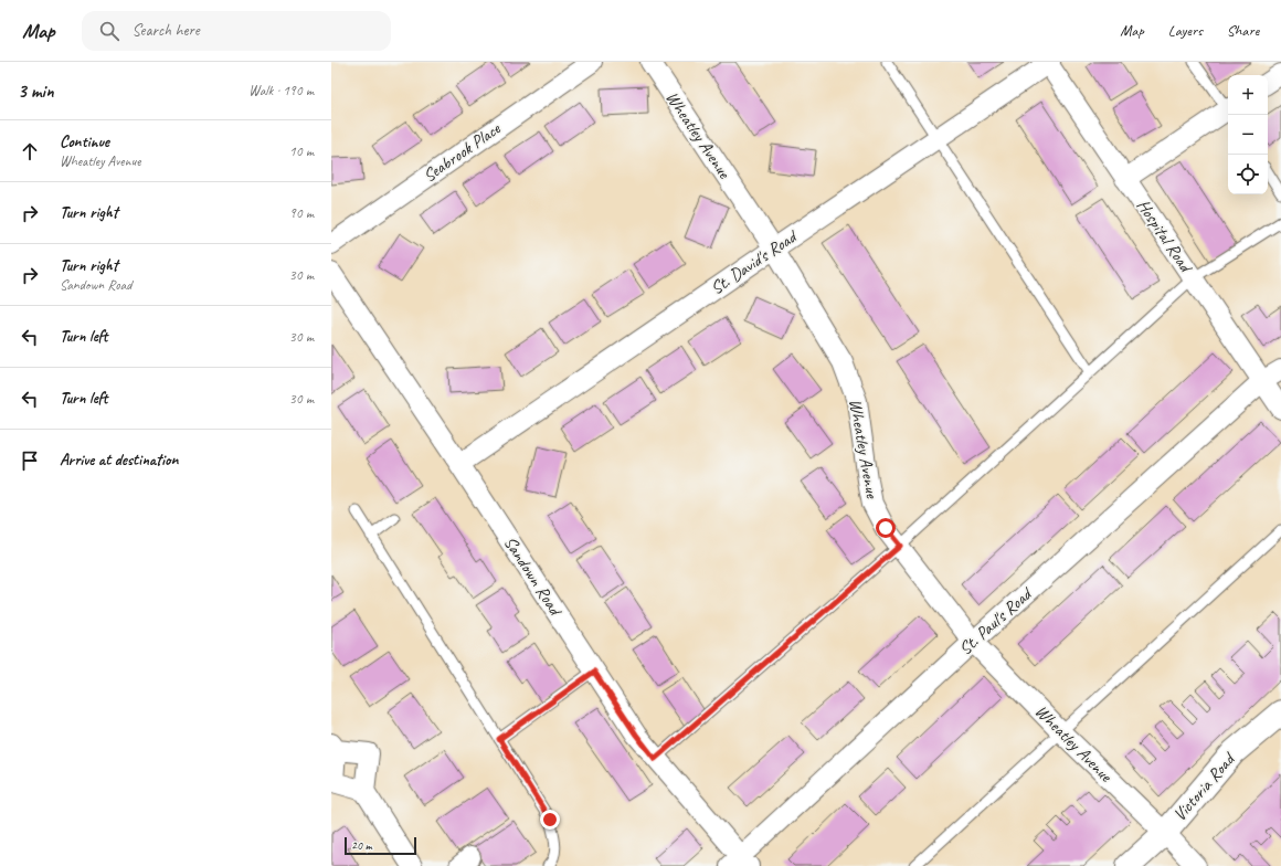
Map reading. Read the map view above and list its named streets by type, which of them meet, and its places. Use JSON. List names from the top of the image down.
{
  "streets": {
    "street": [
      "Wheatley Avenue",
      "Seabrook Place",
      "Hospital Road",
      "St. David's Road",
      "Sandown Road",
      "St. Paul's Road",
      "Victoria Road"
    ]
  },
  "crossings": [
    ["Wheatley Avenue", "St. David's Road"],
    ["Wheatley Avenue", "St. Paul's Road"],
    ["Wheatley Avenue", "Victoria Road"],
    ["Hospital Road", "St. David's Road"],
    ["Hospital Road", "St. Paul's Road"],
    ["St. David's Road", "Sandown Road"],
    ["Sandown Road", "St. Paul's Road"]
  ],
  "scale_bar": "20 m",
  "page": {
    "header": "Map",
    "search": "Search here",
    "nav": ["Map", "Layers", "Share"],
    "heading": ["3 min", "Walk · 190 m"],
    "map_buttons": ["+", "−"],
    "list": [
      ["Continue", "Wheatley Avenue", "10 m"],
      ["Turn right", "90 m"],
      ["Turn right", "Sandown Road", "30 m"],
      ["Turn left", "30 m"],
      ["Turn left", "30 m"],
      "Arrive at destination"
    ],
    "scale": "20 m"
  }
}
